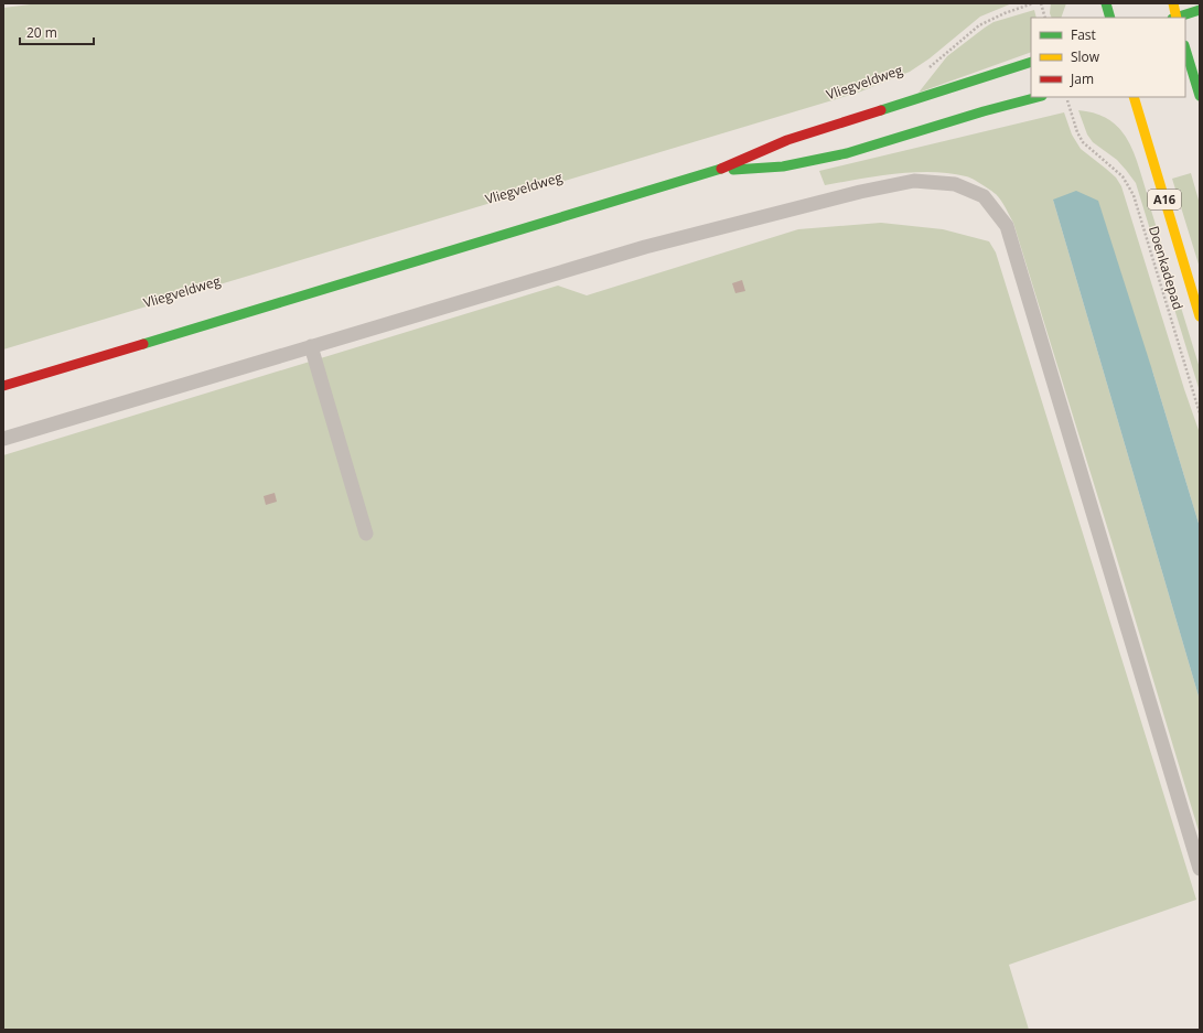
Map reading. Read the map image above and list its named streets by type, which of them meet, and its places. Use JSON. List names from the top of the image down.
{
  "streets": {
    "main road": ["A16"],
    "path": ["Doenkadepad"]
  },
  "legend": ["Fast", "Slow", "Jam"],
  "scale_bar": "20 m"
}
